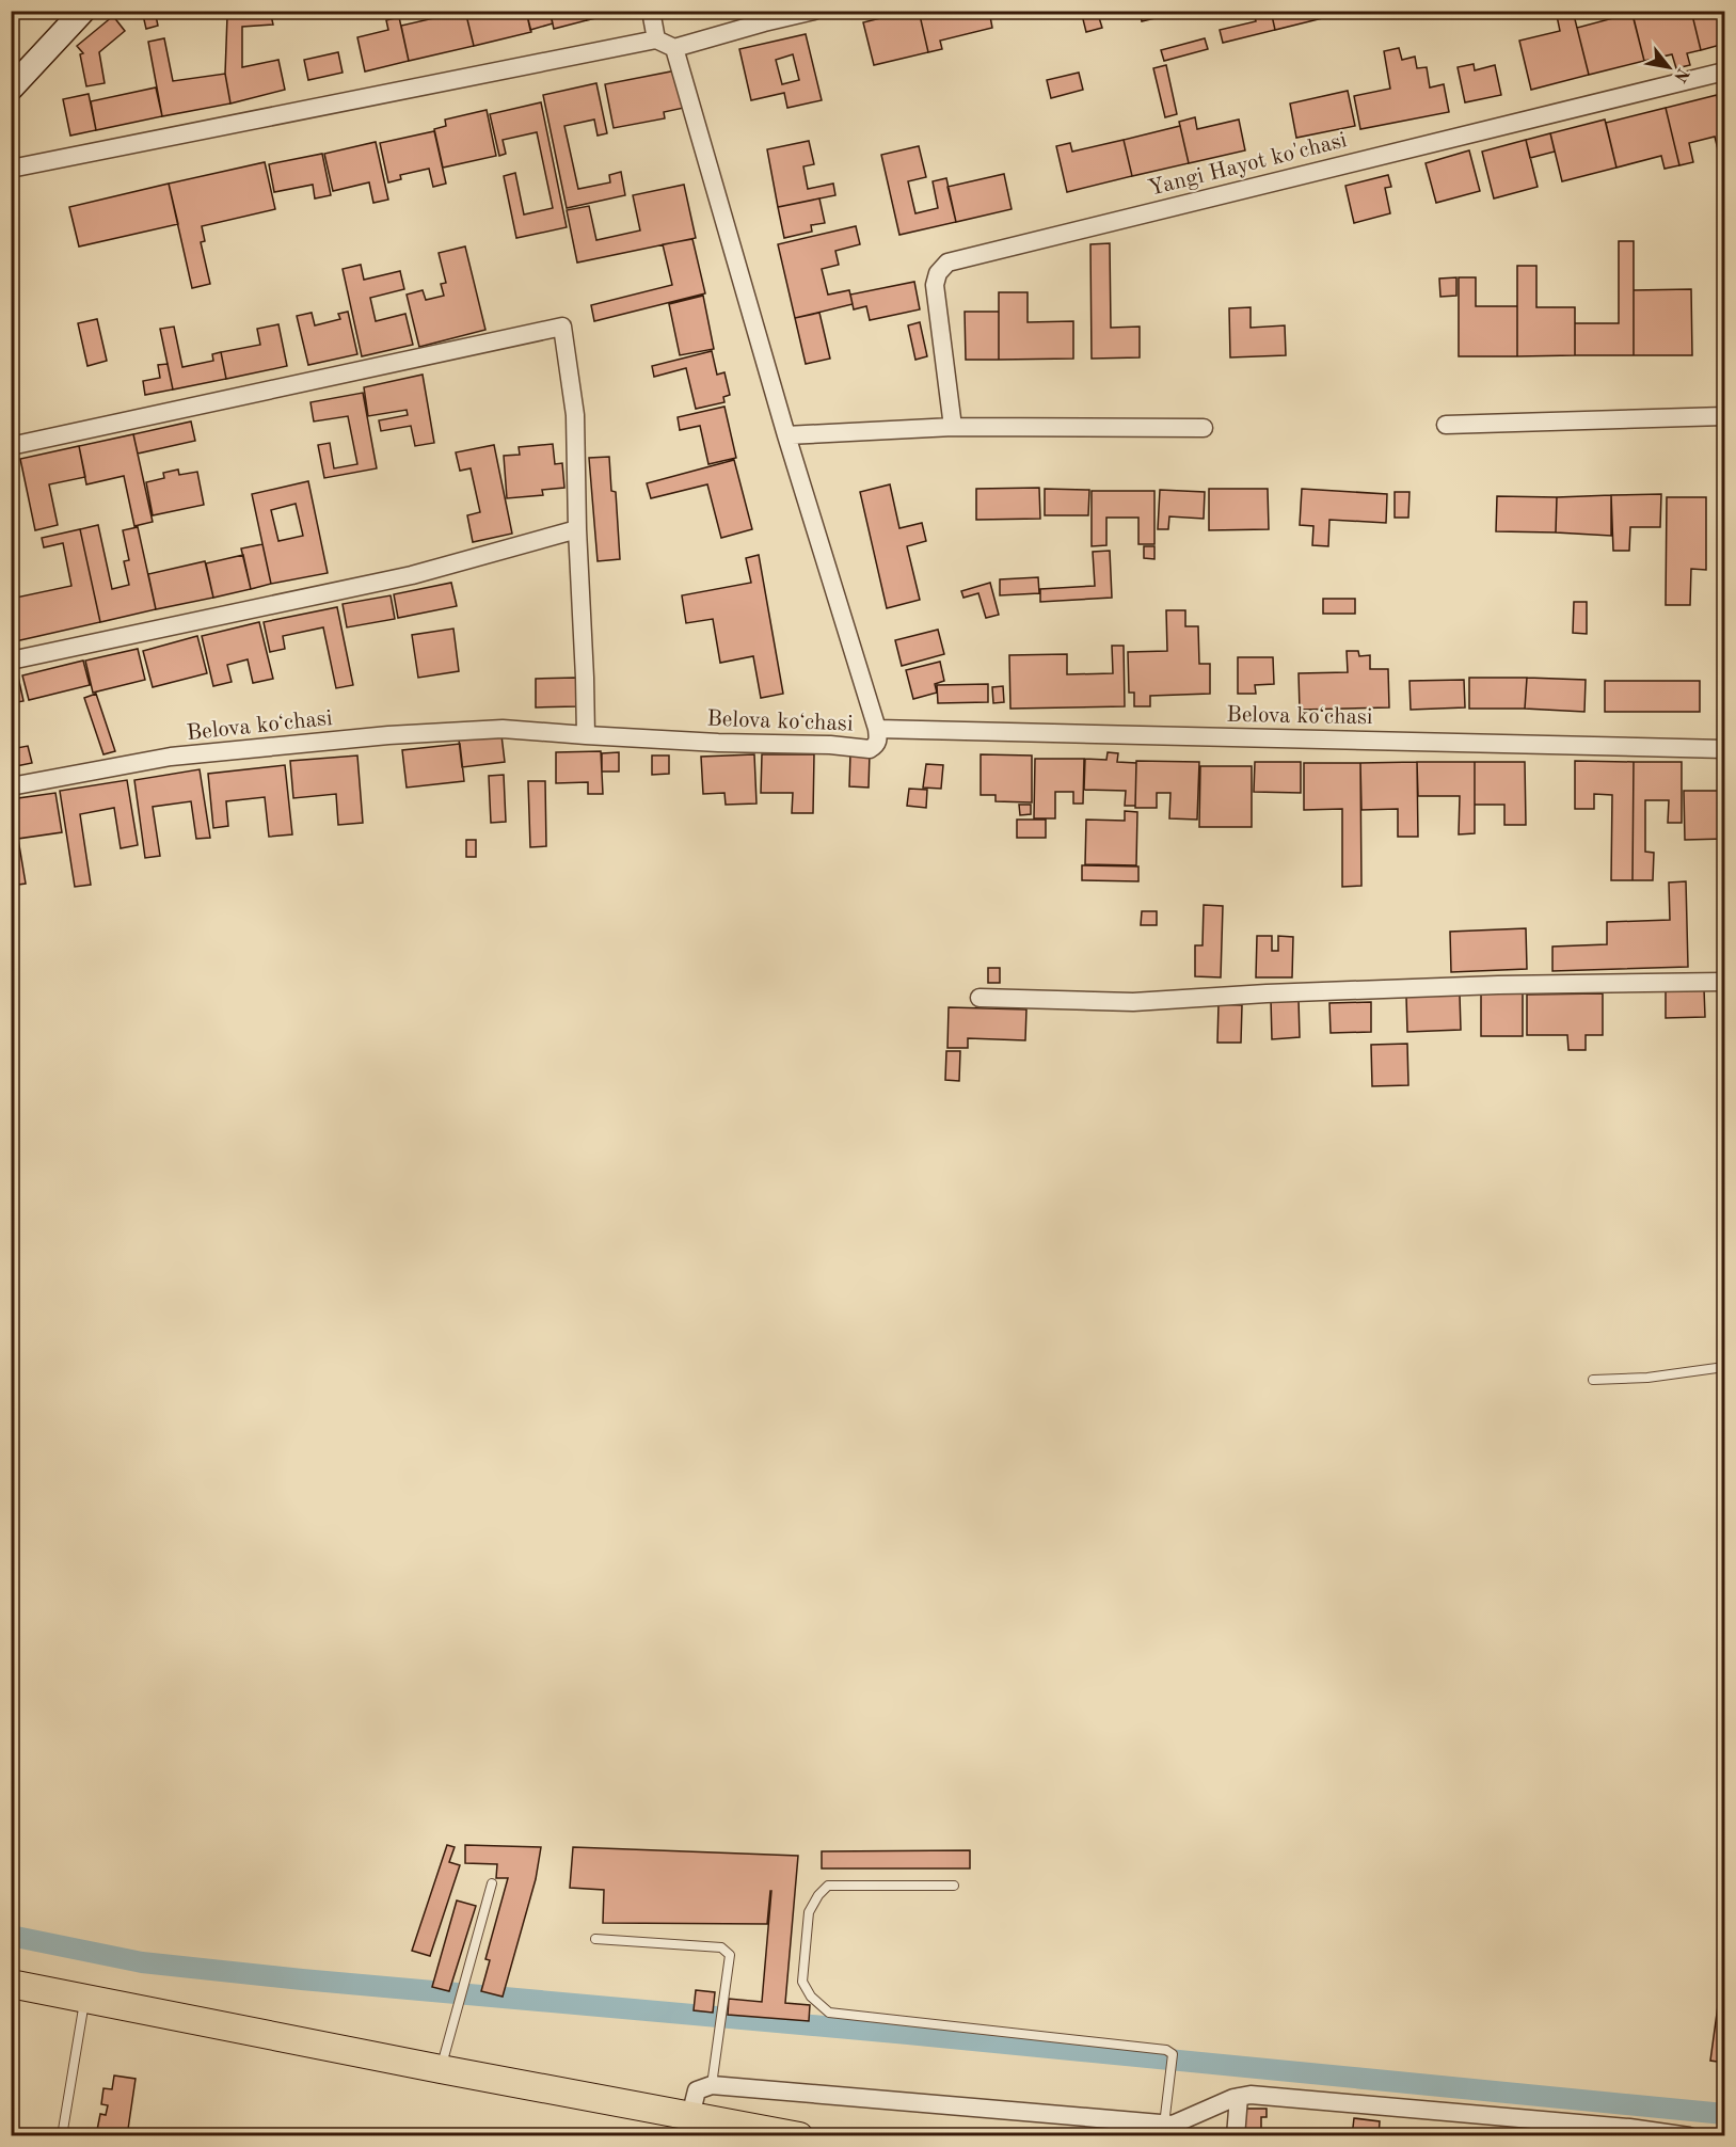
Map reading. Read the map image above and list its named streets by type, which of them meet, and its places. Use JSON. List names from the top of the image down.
{
  "streets": {
    "street": ["Yangi Hayot ko'chasi", "Belova koʻchasi"]
  },
  "north": "bottom right"
}
